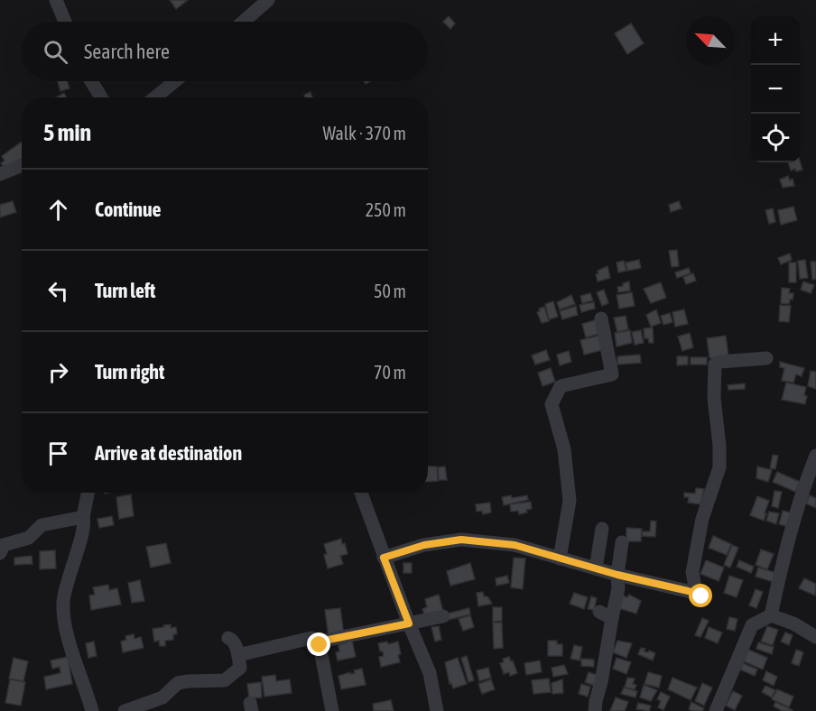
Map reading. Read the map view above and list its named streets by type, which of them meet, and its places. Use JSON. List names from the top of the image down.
{
  "north": "top left",
  "page": {
    "map_buttons": ["+", "−"],
    "search": "Search here",
    "heading": ["5 min", "Walk · 370 m"],
    "list": [
      ["Continue", "250 m"],
      ["Turn left", "50 m"],
      ["Turn right", "70 m"],
      "Arrive at destination"
    ]
  }
}
